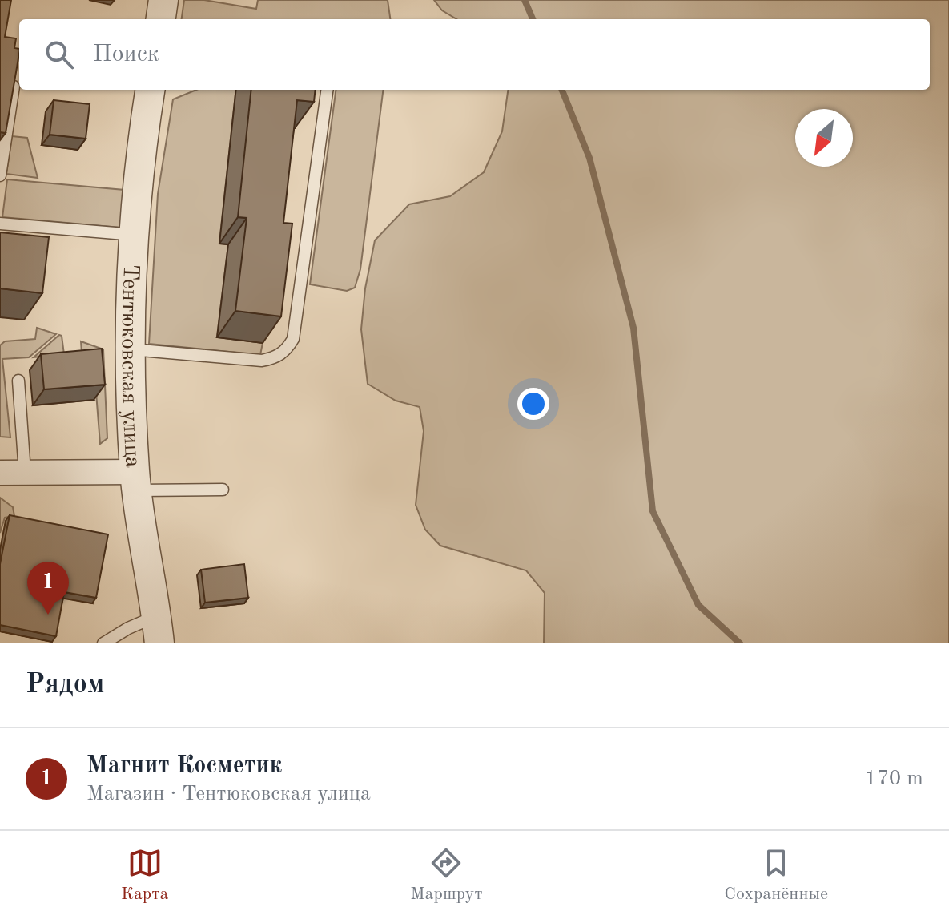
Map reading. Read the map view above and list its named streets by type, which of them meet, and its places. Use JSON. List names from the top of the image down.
{
  "streets": {
    "street": ["Тентюковская улица"]
  },
  "north": "bottom left",
  "page": {
    "search": "Поиск",
    "pins": "1",
    "heading": "Рядом",
    "list": [
      {
        "mark": "1",
        "name": "Магнит Косметик",
        "note": "Магазин · Тентюковская улица",
        "value": "170 m"
      }
    ],
    "nav": ["Карта", "Маршрут", "Сохранённые"]
  }
}
